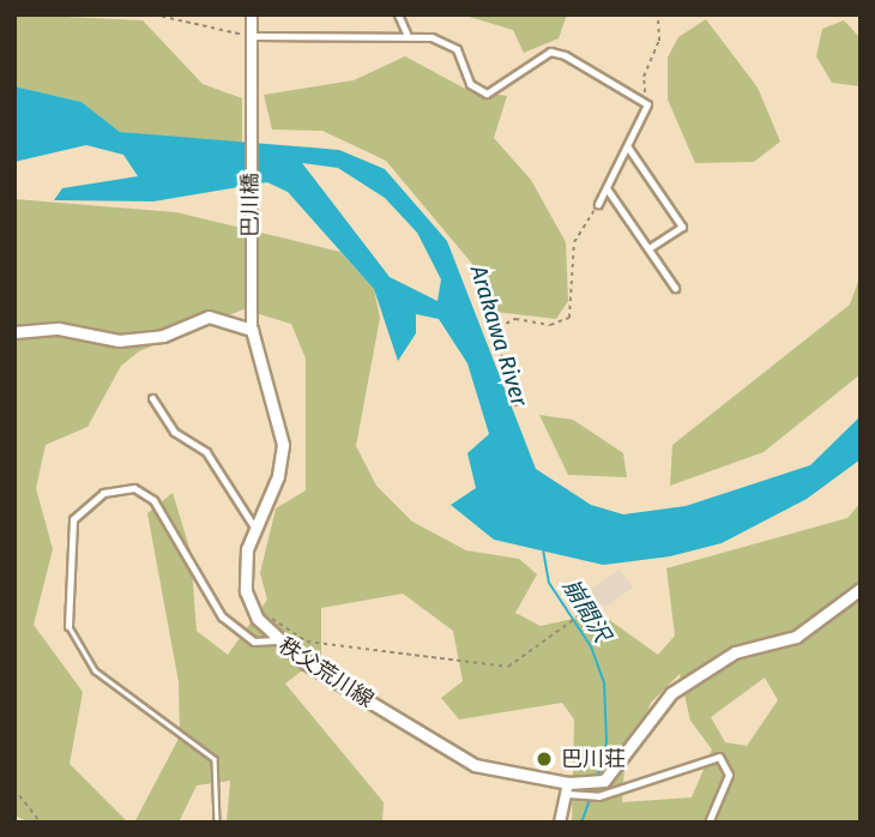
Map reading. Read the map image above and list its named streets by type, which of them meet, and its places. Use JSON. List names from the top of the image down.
{
  "streets": {
    "main road": ["巴川橋", "秩父荒川線"]
  },
  "crossings": [
    ["巴川橋", "秩父荒川線"]
  ],
  "water": ["Arakawa River", "崩間沢"],
  "places": ["巴川荘"]
}
